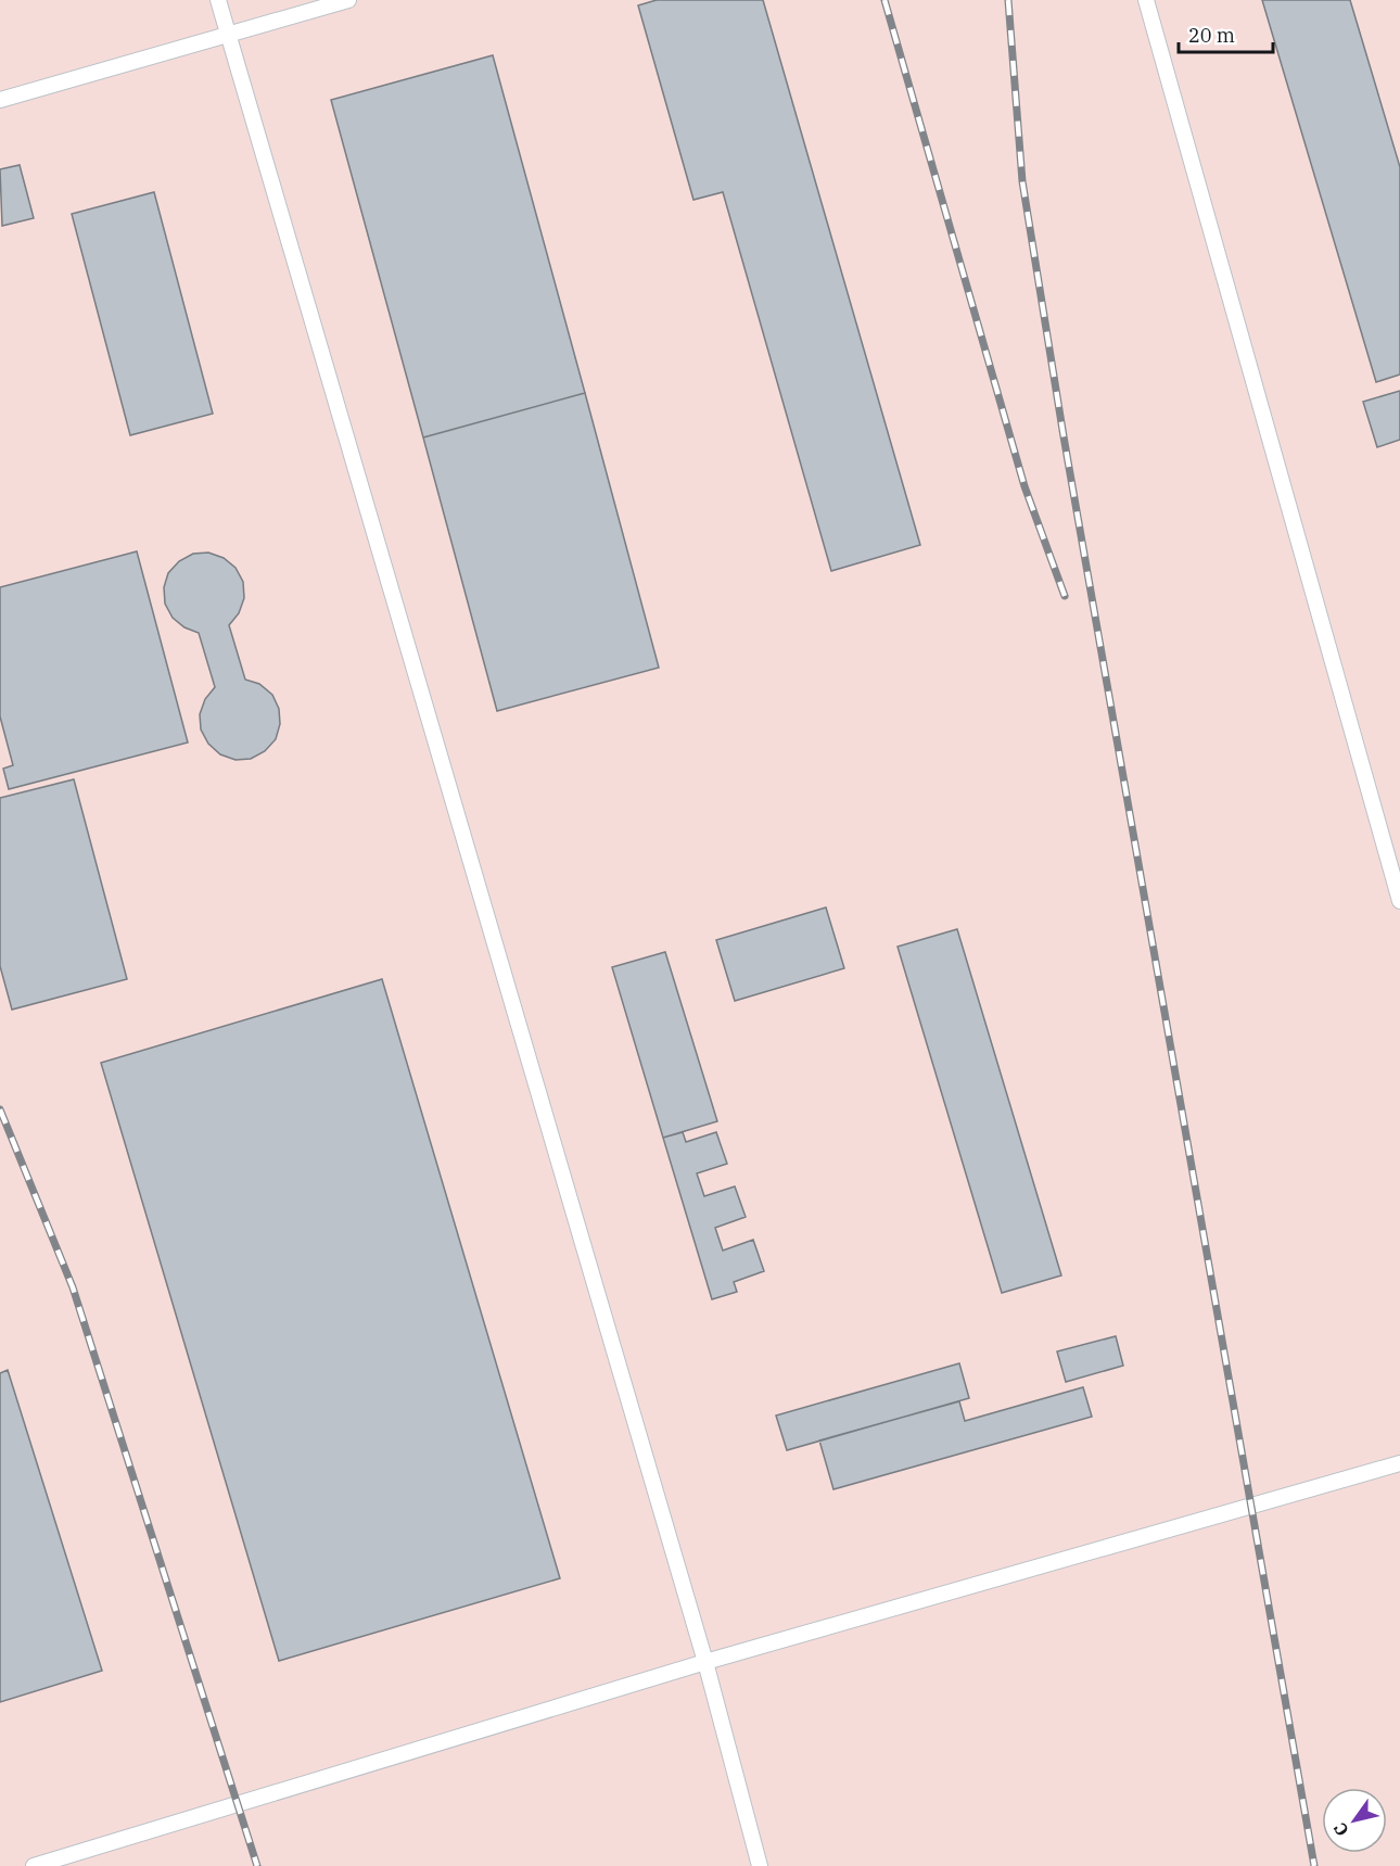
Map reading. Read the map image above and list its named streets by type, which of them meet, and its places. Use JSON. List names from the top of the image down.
{
  "scale_bar": "20 m",
  "north": "bottom left"
}
